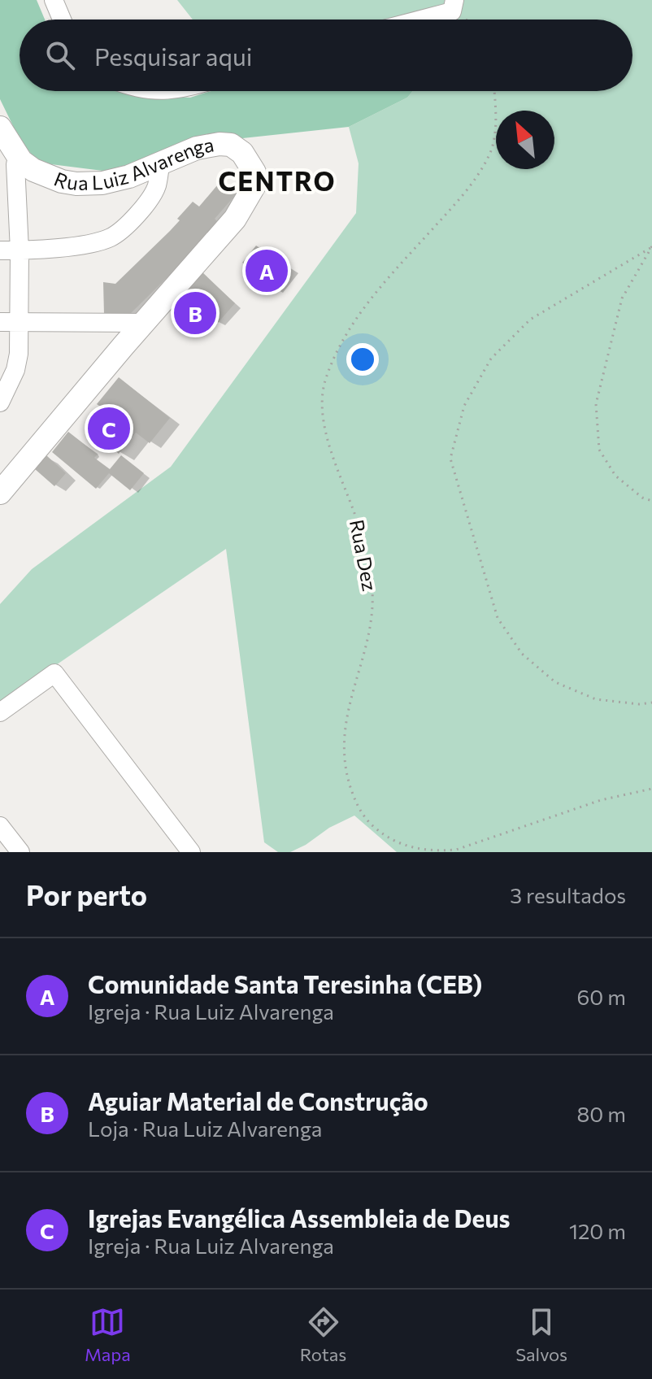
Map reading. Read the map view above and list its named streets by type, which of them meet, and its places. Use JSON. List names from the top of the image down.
{
  "streets": {
    "street": ["Rua Luiz Alvarenga"],
    "path": ["Rua Dez"]
  },
  "districts": ["CENTRO"],
  "north": "top left",
  "page": {
    "search": "Pesquisar aqui",
    "pins": ["A", "B", "C"],
    "heading": ["Por perto", "3 resultados"],
    "list": [
      {
        "mark": "A",
        "name": "Comunidade Santa Teresinha (CEB)",
        "note": "Igreja · Rua Luiz Alvarenga",
        "value": "60 m"
      },
      {
        "mark": "B",
        "name": "Aguiar Material de Construção",
        "note": "Loja · Rua Luiz Alvarenga",
        "value": "80 m"
      },
      {
        "mark": "C",
        "name": "Igrejas Evangélica Assembleia de Deus",
        "note": "Igreja · Rua Luiz Alvarenga",
        "value": "120 m"
      }
    ],
    "nav": ["Mapa", "Rotas", "Salvos"]
  }
}
